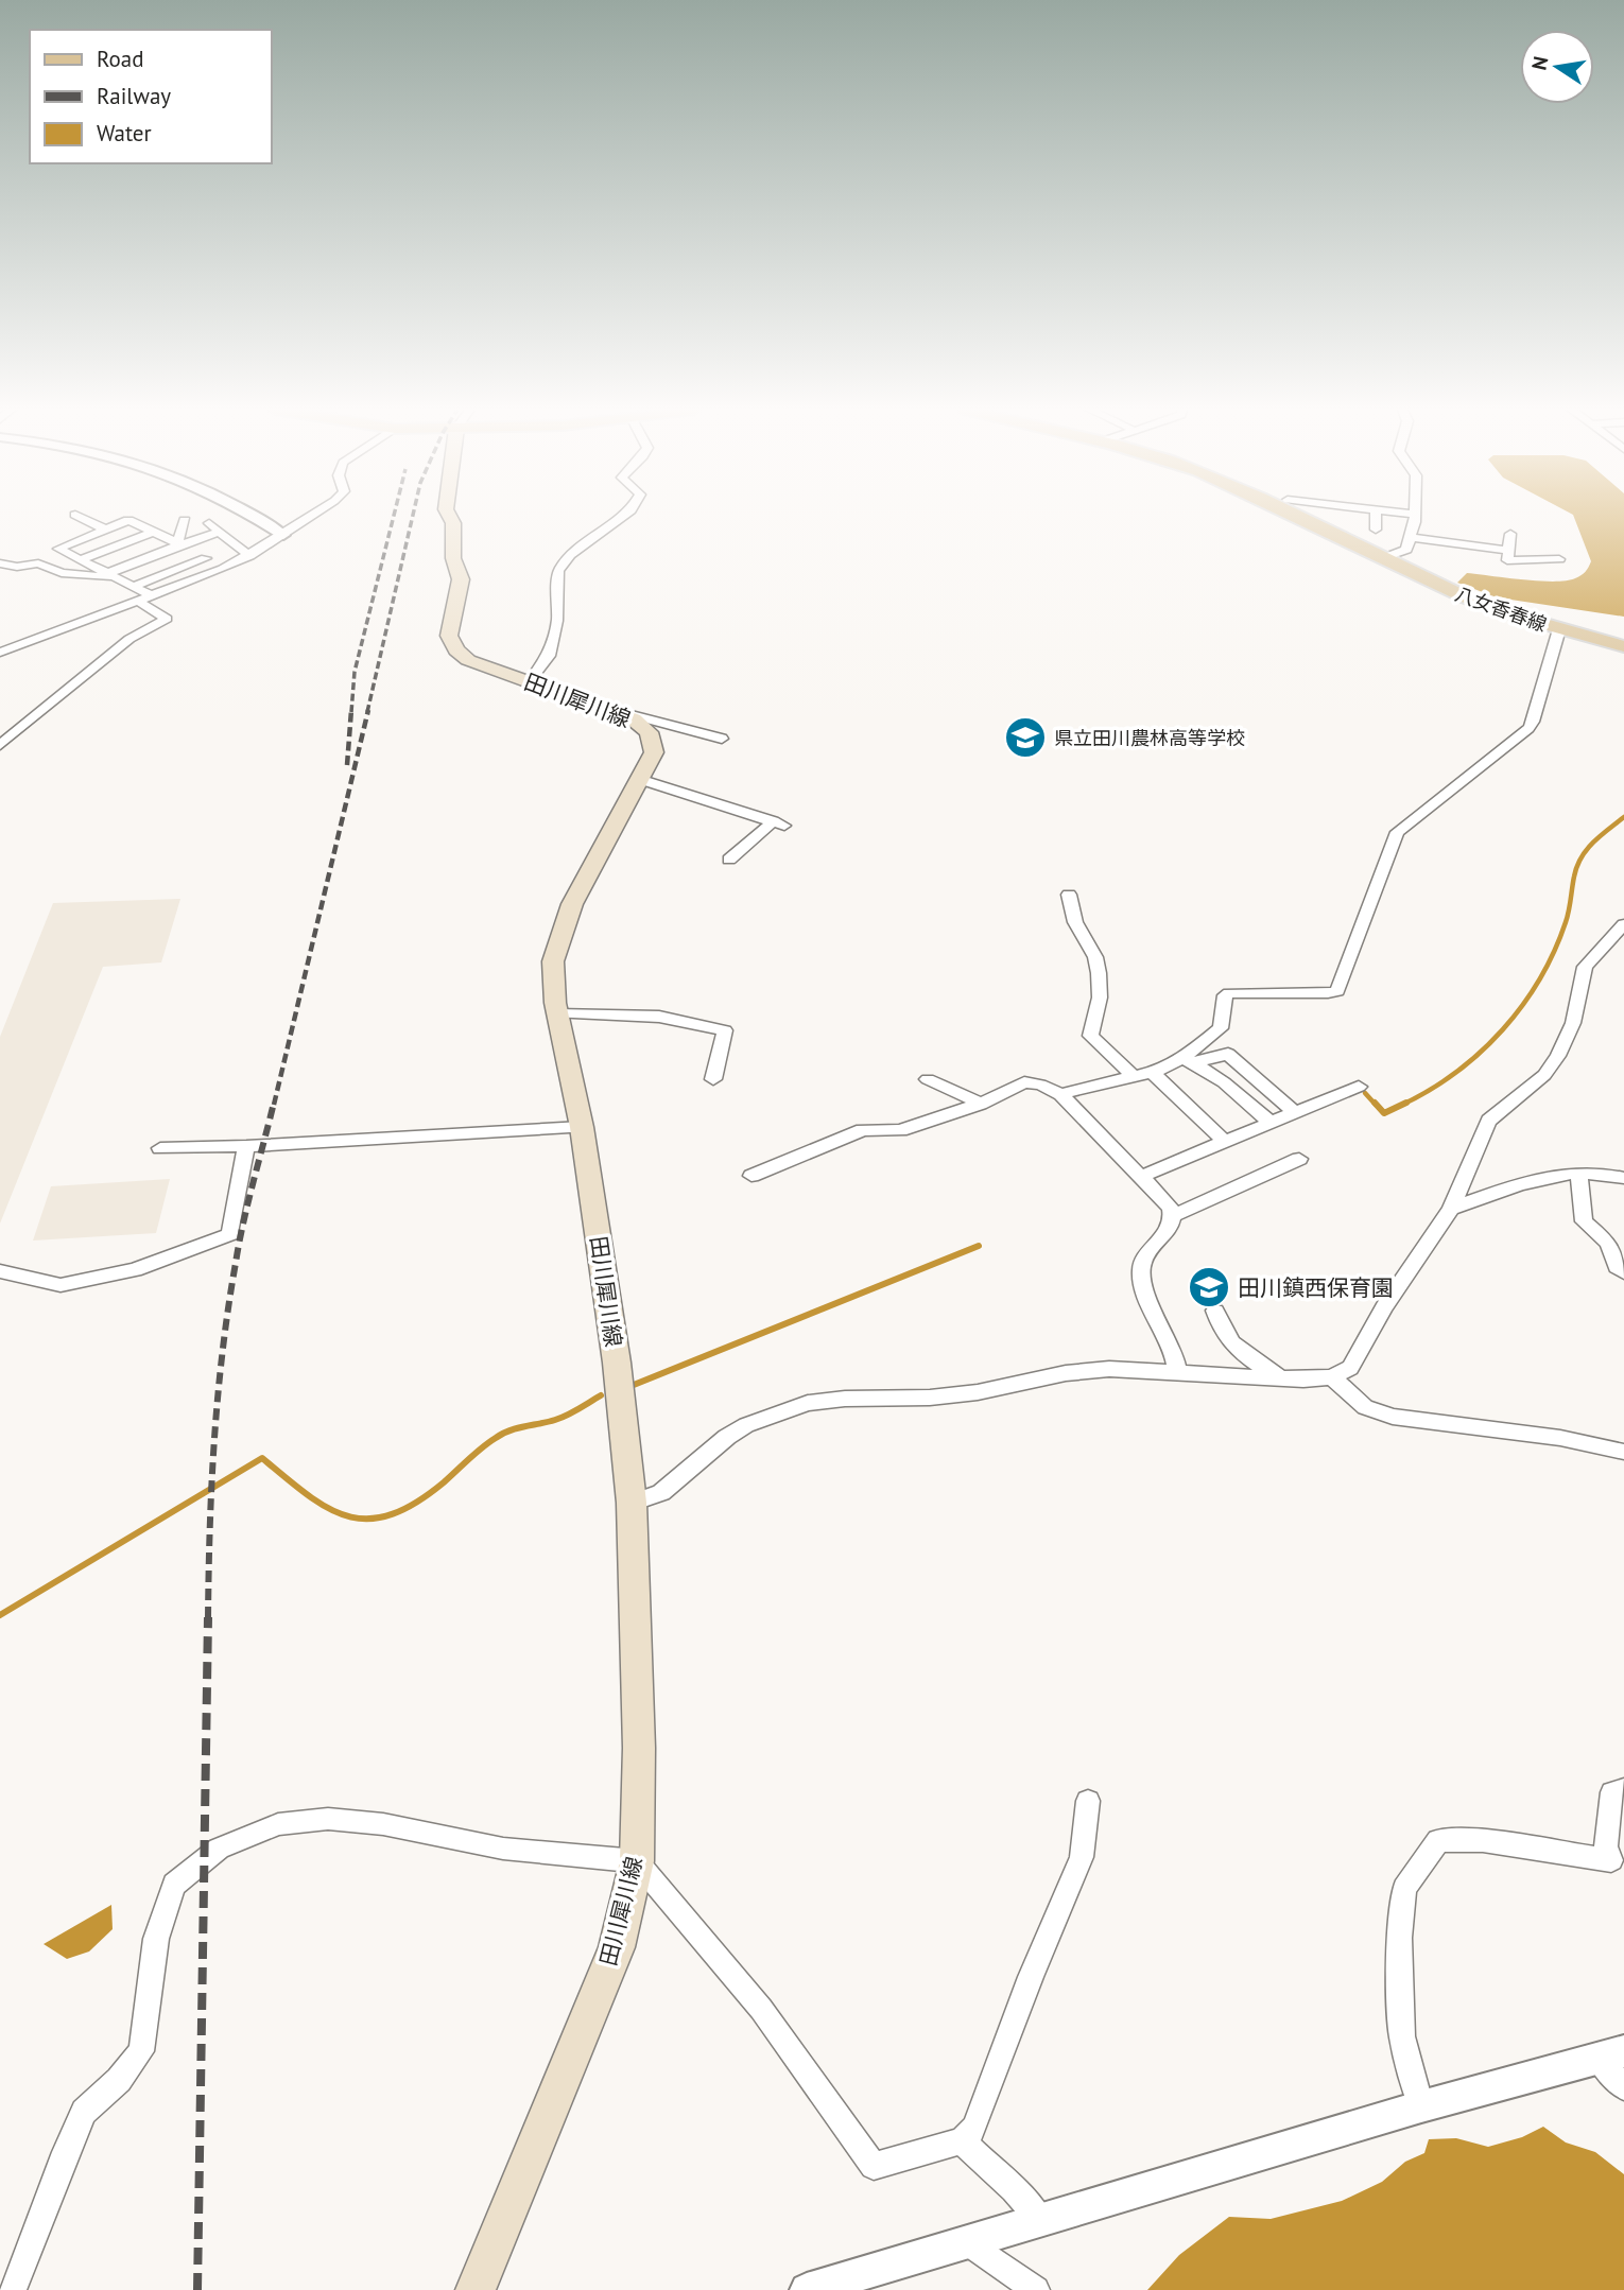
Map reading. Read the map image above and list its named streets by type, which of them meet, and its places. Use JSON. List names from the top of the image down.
{
  "streets": {
    "main road": ["八女香春線", "田川犀川線"]
  },
  "places": {
    "school or university": ["県立田川農林高等学校", "田川鎮西保育園"]
  },
  "legend": ["Road", "Railway", "Water"],
  "north": "left"
}
